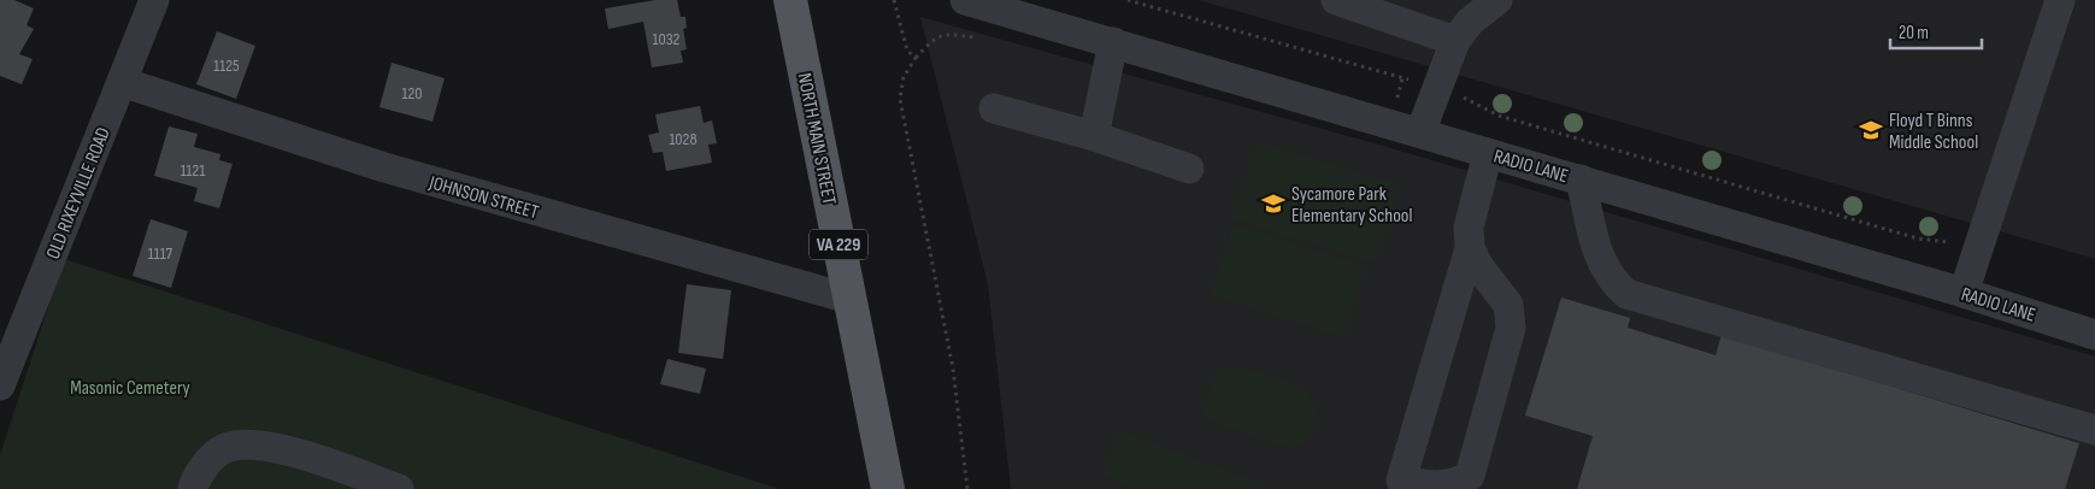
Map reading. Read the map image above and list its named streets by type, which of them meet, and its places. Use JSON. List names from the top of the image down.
{
  "streets": {
    "main road": ["NORTH MAIN STREET", "VA 229"],
    "street": ["RADIO LANE", "OLD RIXEYVILLE ROAD", "JOHNSON STREET"]
  },
  "crossings": [
    ["NORTH MAIN STREET", "JOHNSON STREET"],
    ["OLD RIXEYVILLE ROAD", "JOHNSON STREET"]
  ],
  "parks": ["Masonic Cemetery"],
  "places": {
    "school or university": ["Floyd T Binns Middle School", "Sycamore Park Elementary School"]
  },
  "house_numbers": [
    "1032",
    "1125",
    "120",
    "1028",
    "1121",
    "1117"
  ],
  "scale_bar": "20 m"
}
